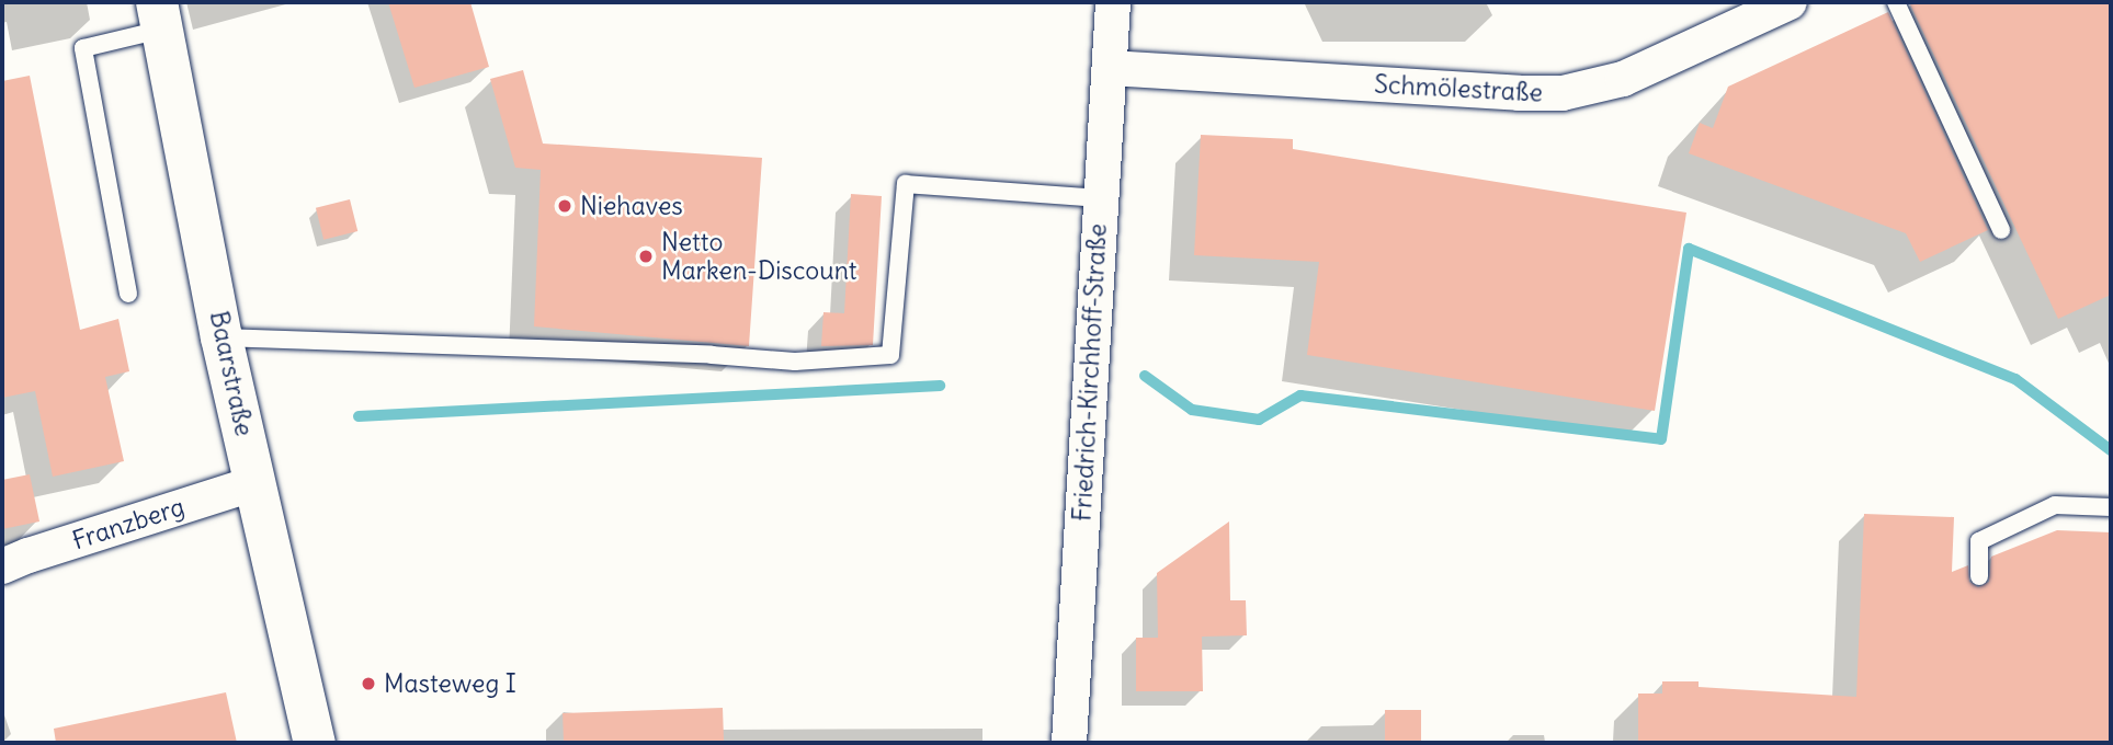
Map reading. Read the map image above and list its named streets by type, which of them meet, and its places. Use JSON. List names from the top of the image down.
{
  "streets": {
    "main road": ["Baarstraße"],
    "street": ["Schmölestraße", "Friedrich-Kirchhoff-Straße", "Franzberg"]
  },
  "crossings": [
    ["Schmölestraße", "Friedrich-Kirchhoff-Straße"],
    ["Baarstraße", "Franzberg"]
  ],
  "places": ["Niehaves", "Netto Marken-Discount", "Masteweg I"]
}
